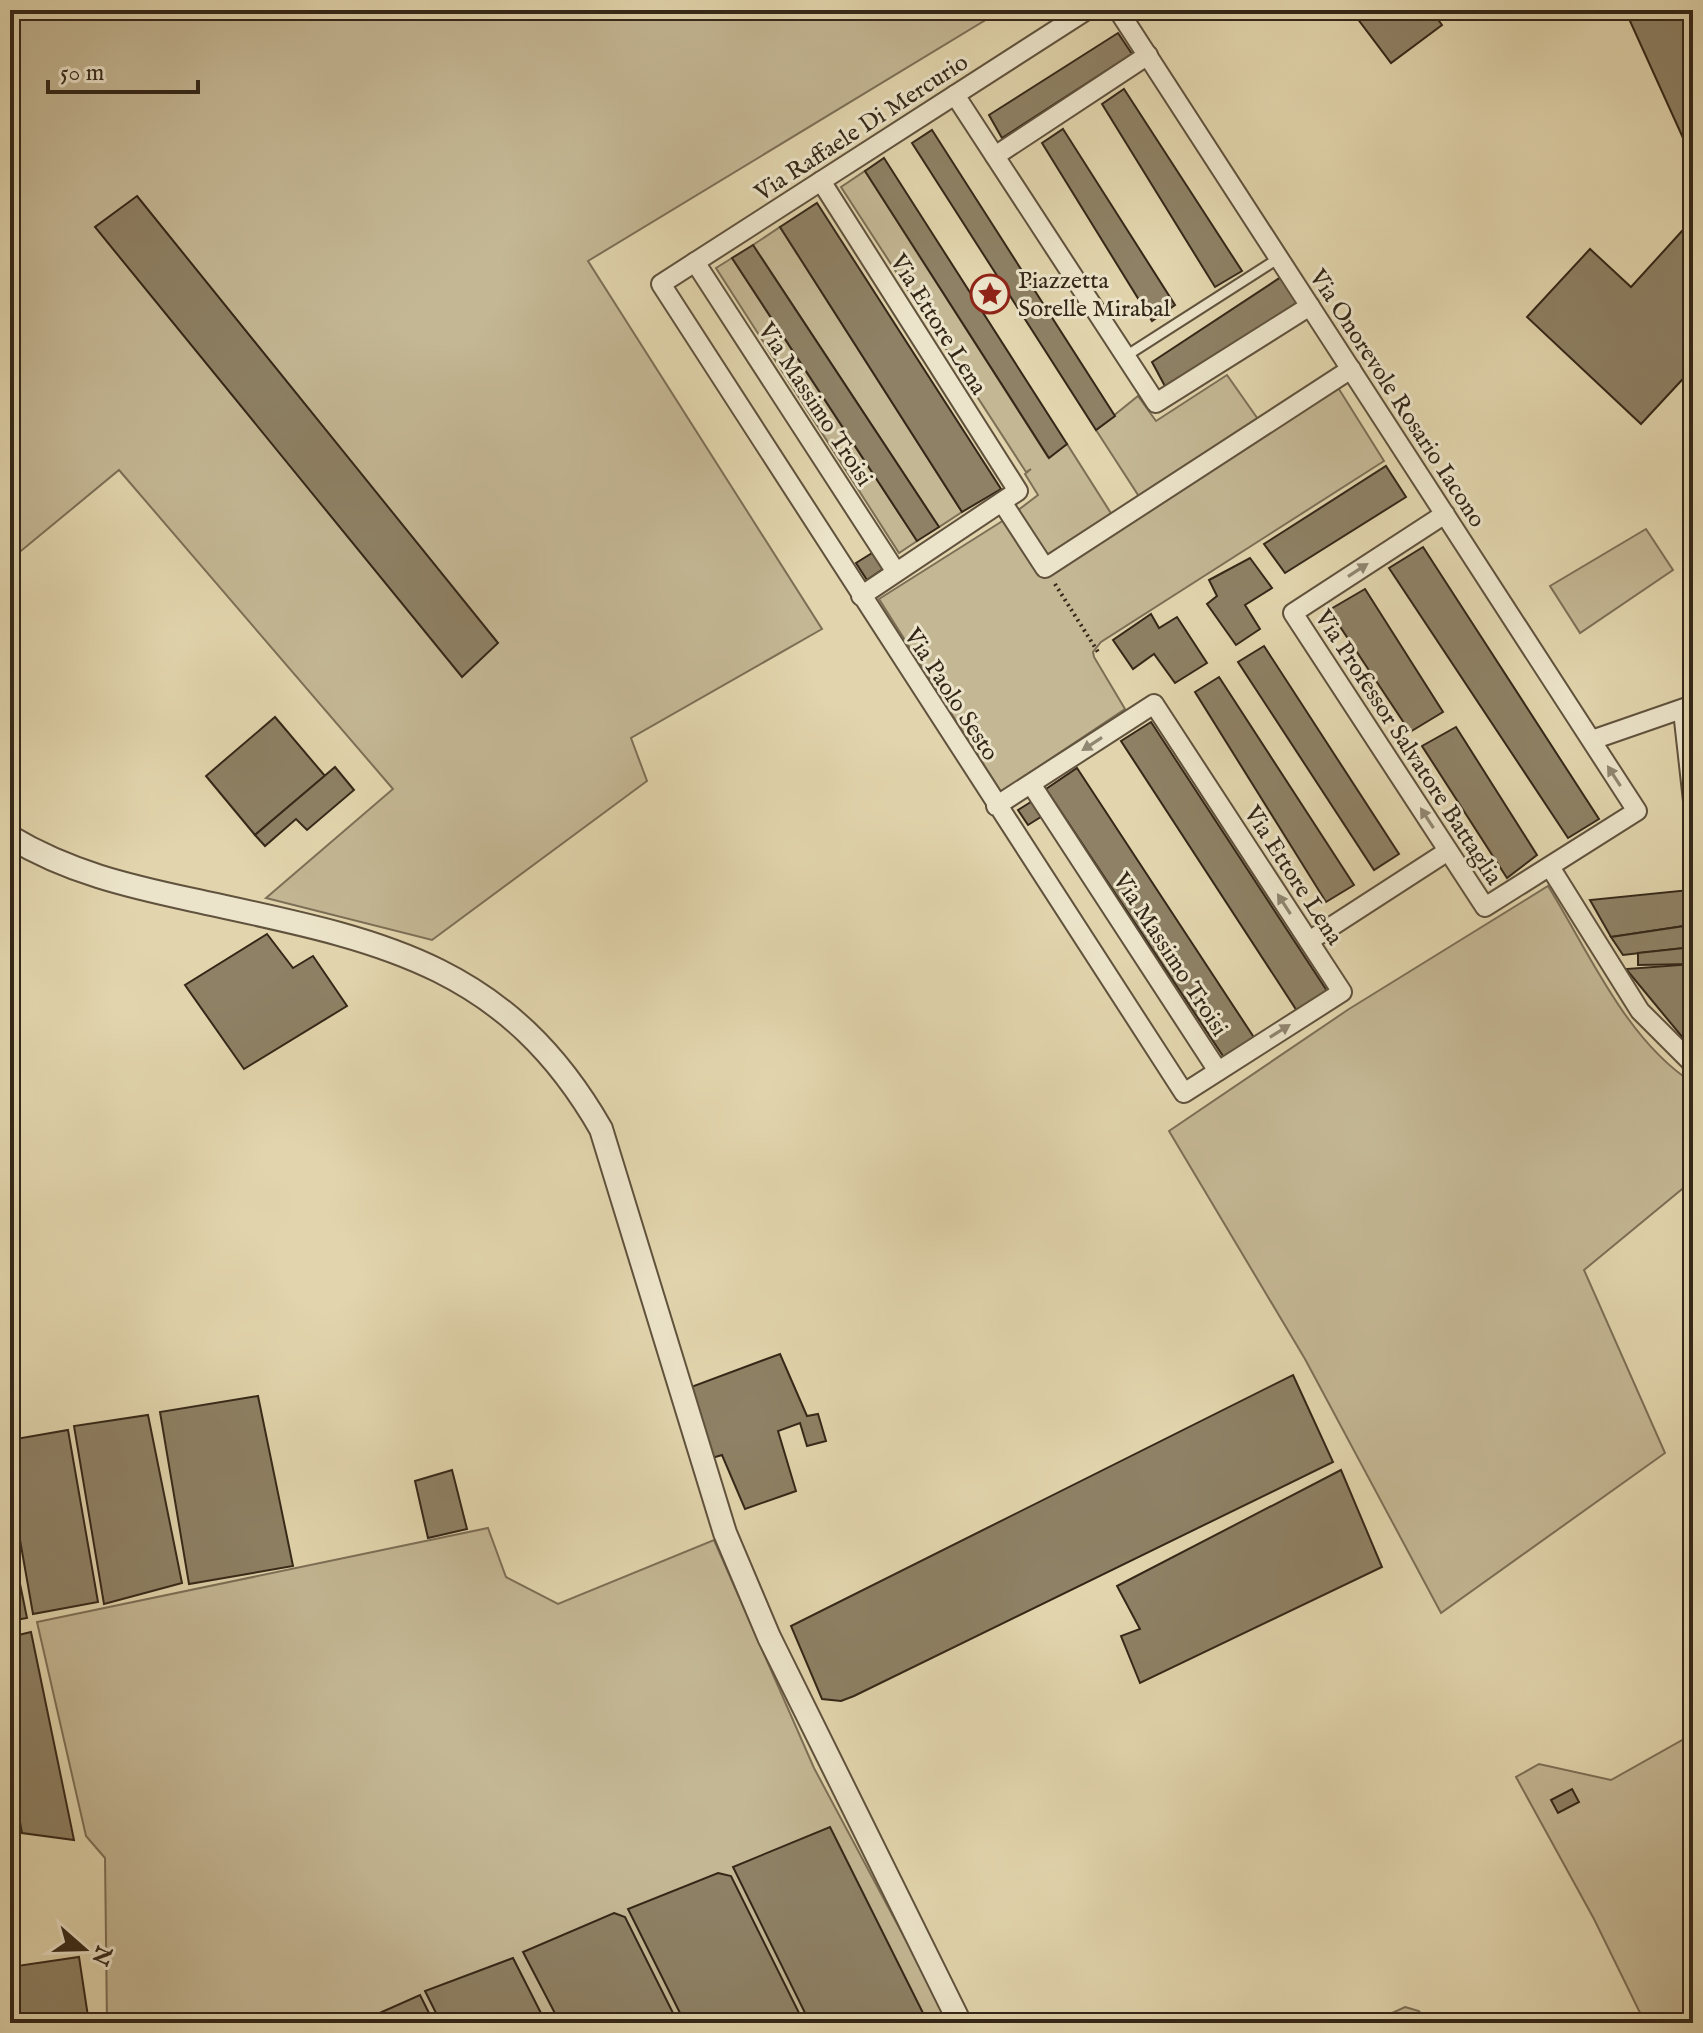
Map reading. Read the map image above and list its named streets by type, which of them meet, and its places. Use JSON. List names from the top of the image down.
{
  "streets": {
    "street": [
      "Via Raffaele Di Mercurio",
      "Via Ettore Lena",
      "Via Onorevole Rosario Iacono",
      "Via Massimo Troisi",
      "Via Paolo Sesto",
      "Via Professor Salvatore Battaglia"
    ]
  },
  "crossings": [
    ["Via Raffaele Di Mercurio", "Via Ettore Lena"],
    ["Via Raffaele Di Mercurio", "Via Massimo Troisi"],
    ["Via Raffaele Di Mercurio", "Via Paolo Sesto"],
    ["Via Ettore Lena", "Via Massimo Troisi"],
    ["Via Ettore Lena", "Via Paolo Sesto"],
    ["Via Onorevole Rosario Iacono", "Via Professor Salvatore Battaglia"],
    ["Via Massimo Troisi", "Via Paolo Sesto"]
  ],
  "places": {
    "place": ["Piazzetta Sorelle Mirabal"]
  },
  "scale_bar": "50 m",
  "north": "right"
}
